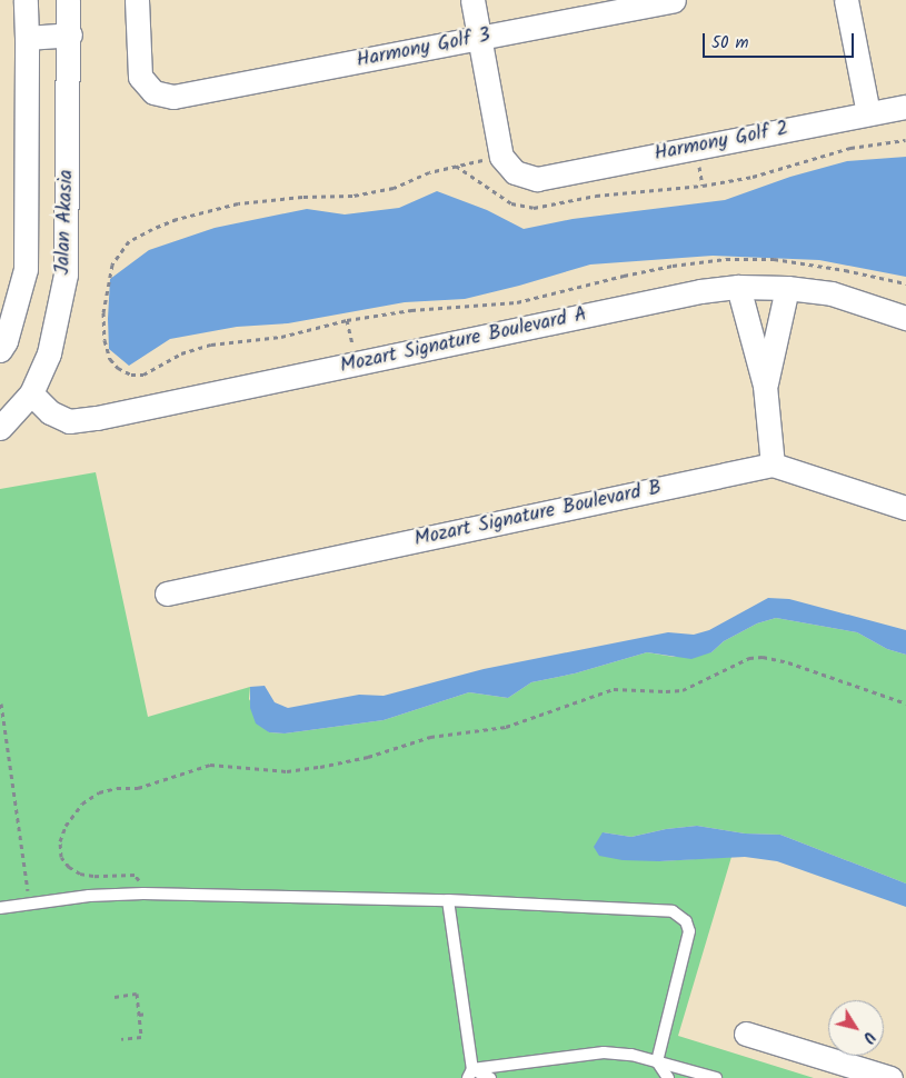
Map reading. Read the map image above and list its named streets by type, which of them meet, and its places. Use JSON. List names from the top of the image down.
{
  "streets": {
    "street": [
      "Harmony Golf 3",
      "Harmony Golf 2",
      "Jalan Akasia",
      "Mozart Signature Boulevard A",
      "Mozart Signature Boulevard B"
    ]
  },
  "crossings": [
    ["Jalan Akasia", "Mozart Signature Boulevard A"]
  ],
  "scale_bar": "50 m",
  "north": "bottom right"
}
